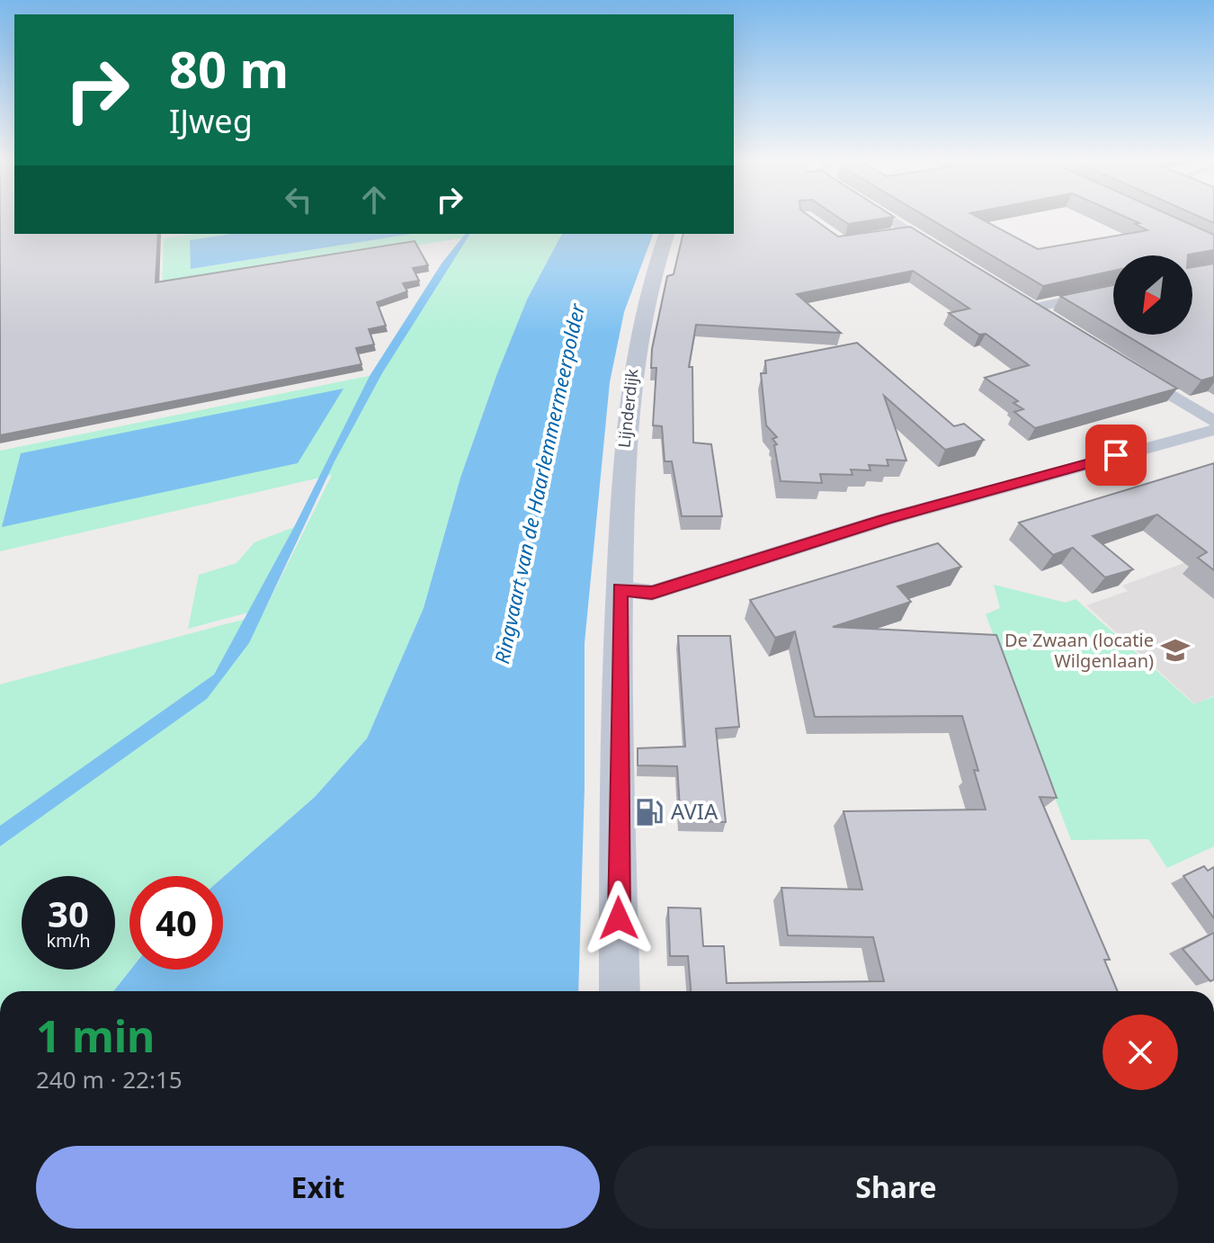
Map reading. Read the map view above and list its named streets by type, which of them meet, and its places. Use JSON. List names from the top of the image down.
{
  "streets": {
    "street": ["Lijnderdijk"]
  },
  "water": ["Ringvaart van de Haarlemmermeerpolder"],
  "places": {
    "school or university": ["De Zwaan (locatie Wilgenlaan)"],
    "fuel station": ["AVIA"]
  },
  "north": "bottom left",
  "page": {
    "turn": ["80 m", "IJweg"],
    "speed": "30 km/h",
    "limit": "40",
    "heading": ["1 min", "240 m · 22:15"],
    "buttons": ["Exit", "Share"]
  }
}
